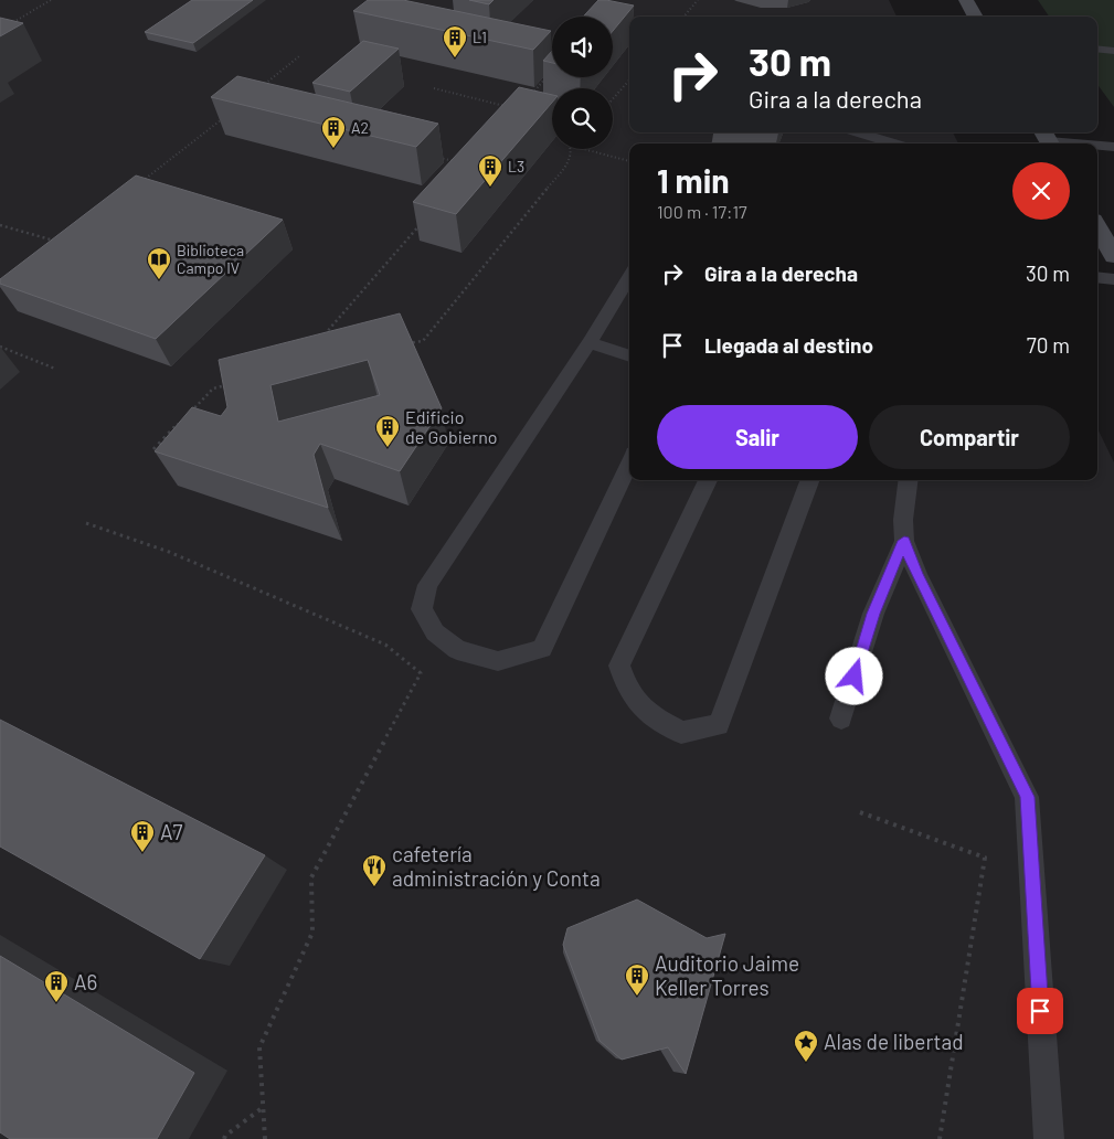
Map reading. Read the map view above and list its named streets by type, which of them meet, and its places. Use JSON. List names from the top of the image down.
{
  "places": {
    "building": [
      "L1",
      "A2",
      "L3",
      "Edificio de Gobierno",
      "A7",
      "Auditorio Jaime Keller Torres",
      "A6"
    ],
    "library": ["Biblioteca Campo IV"],
    "restaurant": ["cafetería administración y Conta"],
    "place": ["Alas de libertad"]
  },
  "page": {
    "turn": ["30 m", "Gira a la derecha"],
    "heading": ["1 min", "100 m · 17:17"],
    "list": [
      {
        "name": "Gira a la derecha",
        "value": "30 m"
      },
      {
        "name": "Llegada al destino",
        "value": "70 m"
      }
    ],
    "buttons": ["Salir", "Compartir"]
  }
}
